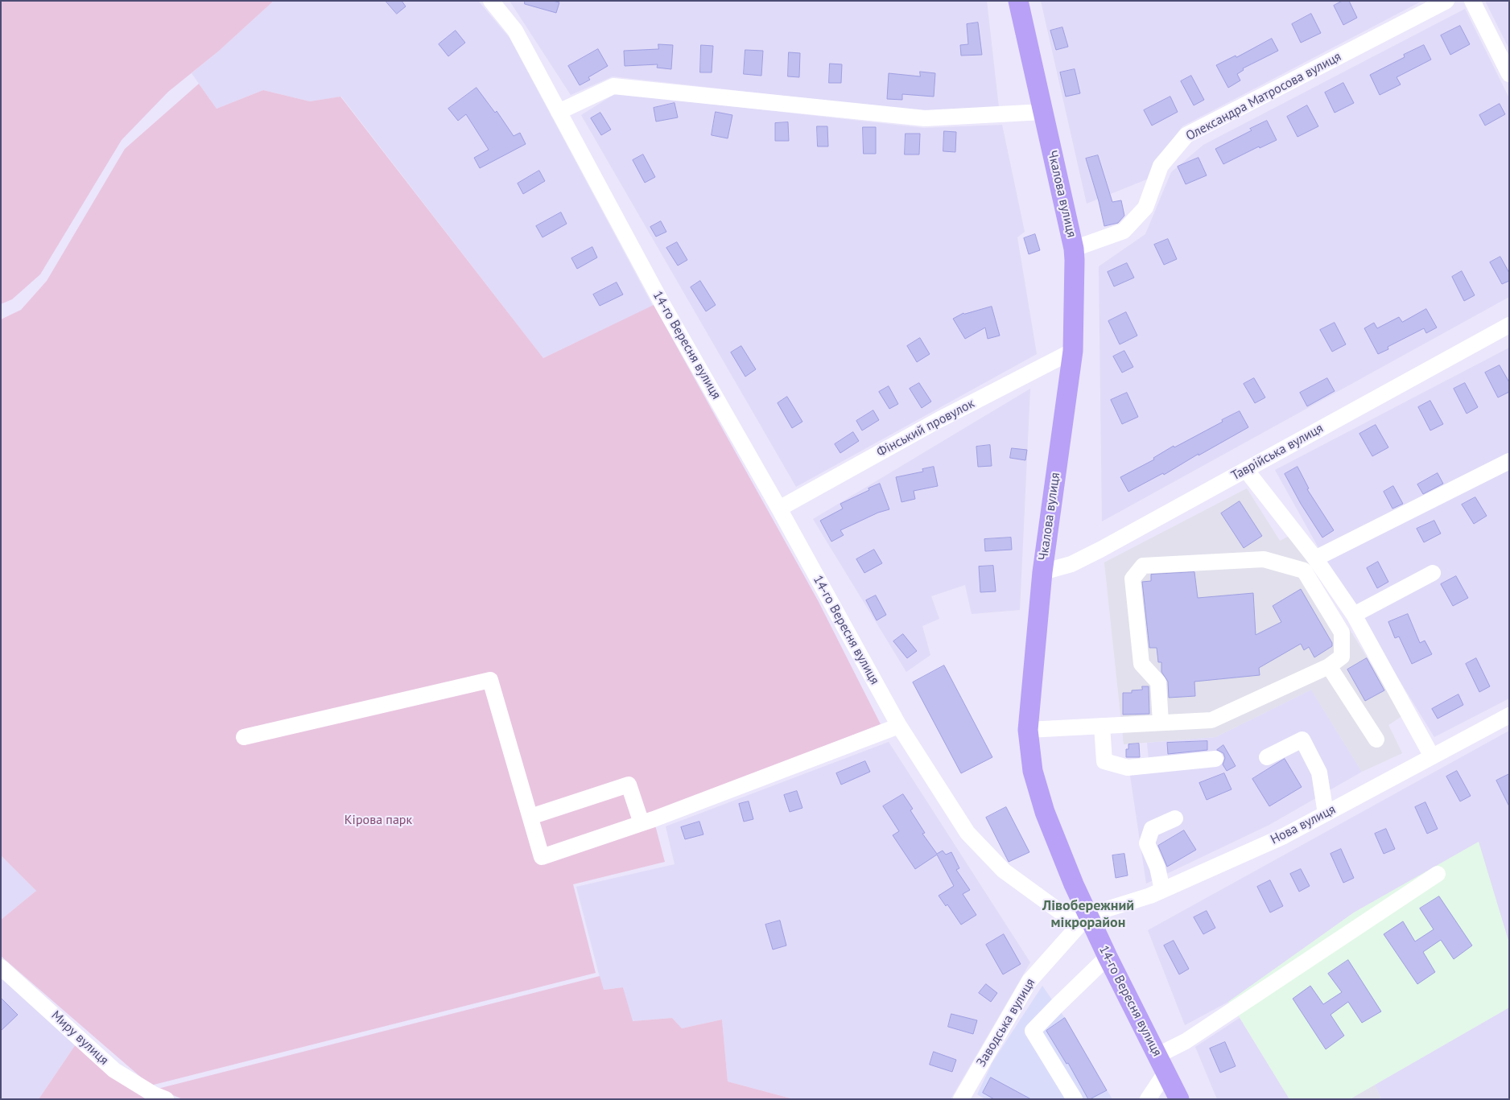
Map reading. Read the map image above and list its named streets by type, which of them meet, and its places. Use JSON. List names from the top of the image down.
{
  "streets": {
    "main road": ["Чкалова вулиця", "14-го Вересня вулиця"],
    "street": [
      "Олександра Матросова вулиця",
      "Фінський провулок",
      "Таврійська вулиця",
      "Нова вулиця",
      "Заводська вулиця",
      "Миру вулиця"
    ]
  },
  "crossings": [
    ["Олександра Матросова вулиця", "Чкалова вулиця"],
    ["Чкалова вулиця", "14-го Вересня вулиця"],
    ["Чкалова вулиця", "Фінський провулок"],
    ["Чкалова вулиця", "Таврійська вулиця"],
    ["Чкалова вулиця", "Нова вулиця"],
    ["Чкалова вулиця", "Заводська вулиця"],
    ["14-го Вересня вулиця", "Фінський провулок"],
    ["14-го Вересня вулиця", "Нова вулиця"],
    ["14-го Вересня вулиця", "Заводська вулиця"],
    ["Нова вулиця", "Заводська вулиця"]
  ],
  "districts": ["Лівобережний мікрорайон"],
  "parks": ["Кірова парк"]
}
